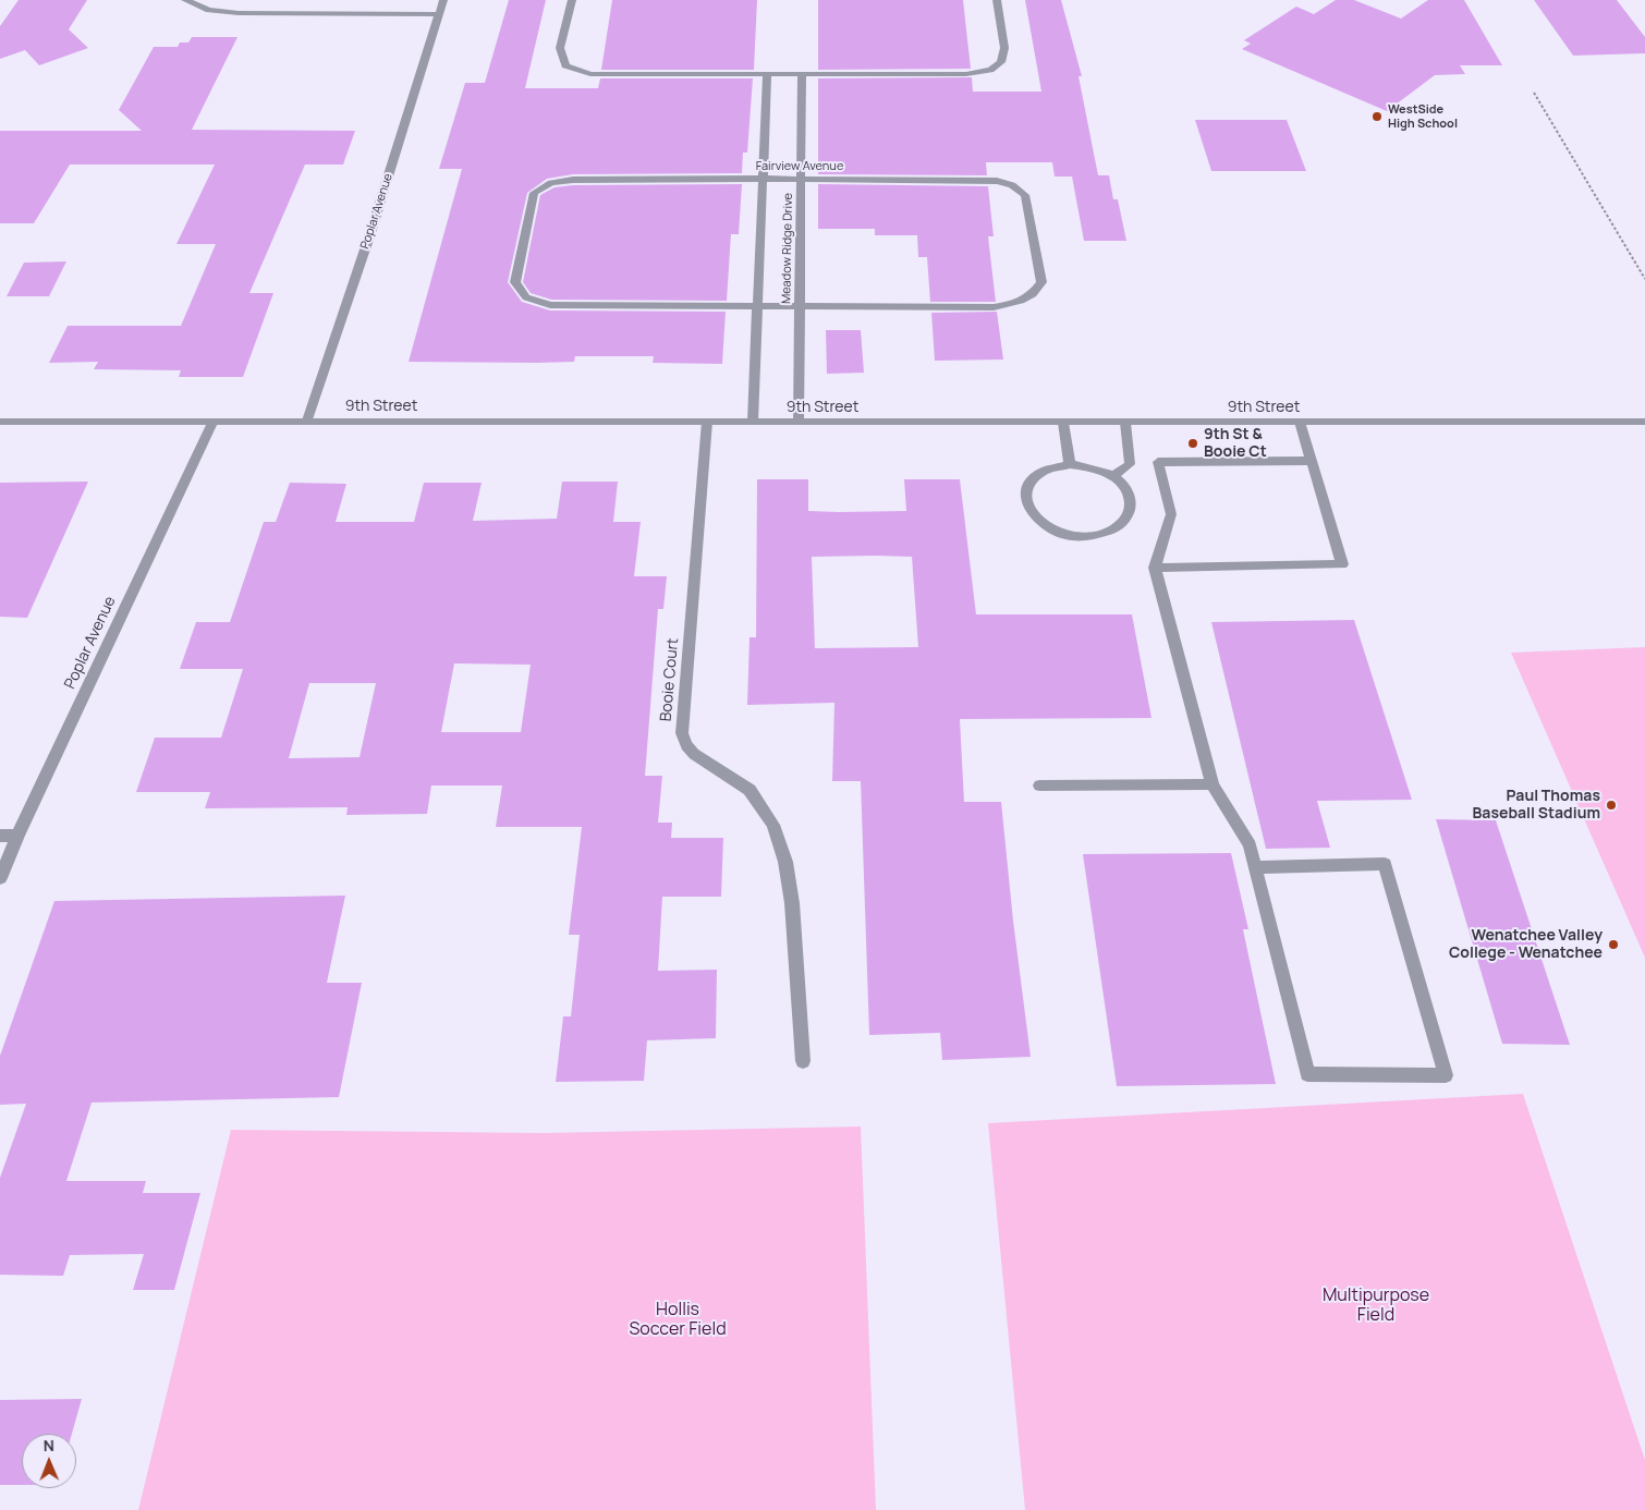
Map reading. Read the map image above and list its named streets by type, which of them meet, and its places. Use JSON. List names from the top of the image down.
{
  "streets": {
    "street": [
      "Fairview Avenue",
      "Poplar Avenue",
      "Meadow Ridge Drive",
      "9th Street",
      "Booie Court"
    ]
  },
  "crossings": [
    ["Fairview Avenue", "Meadow Ridge Drive"],
    ["Poplar Avenue", "9th Street"],
    ["Meadow Ridge Drive", "9th Street"],
    ["9th Street", "Booie Court"]
  ],
  "parks": ["Multipurpose Field", "Hollis Soccer Field"],
  "places": [
    "WestSide High School",
    "9th St & Booie Ct",
    "Paul Thomas Baseball Stadium",
    "Wenatchee Valley College - Wenatchee"
  ],
  "north": "top"
}
